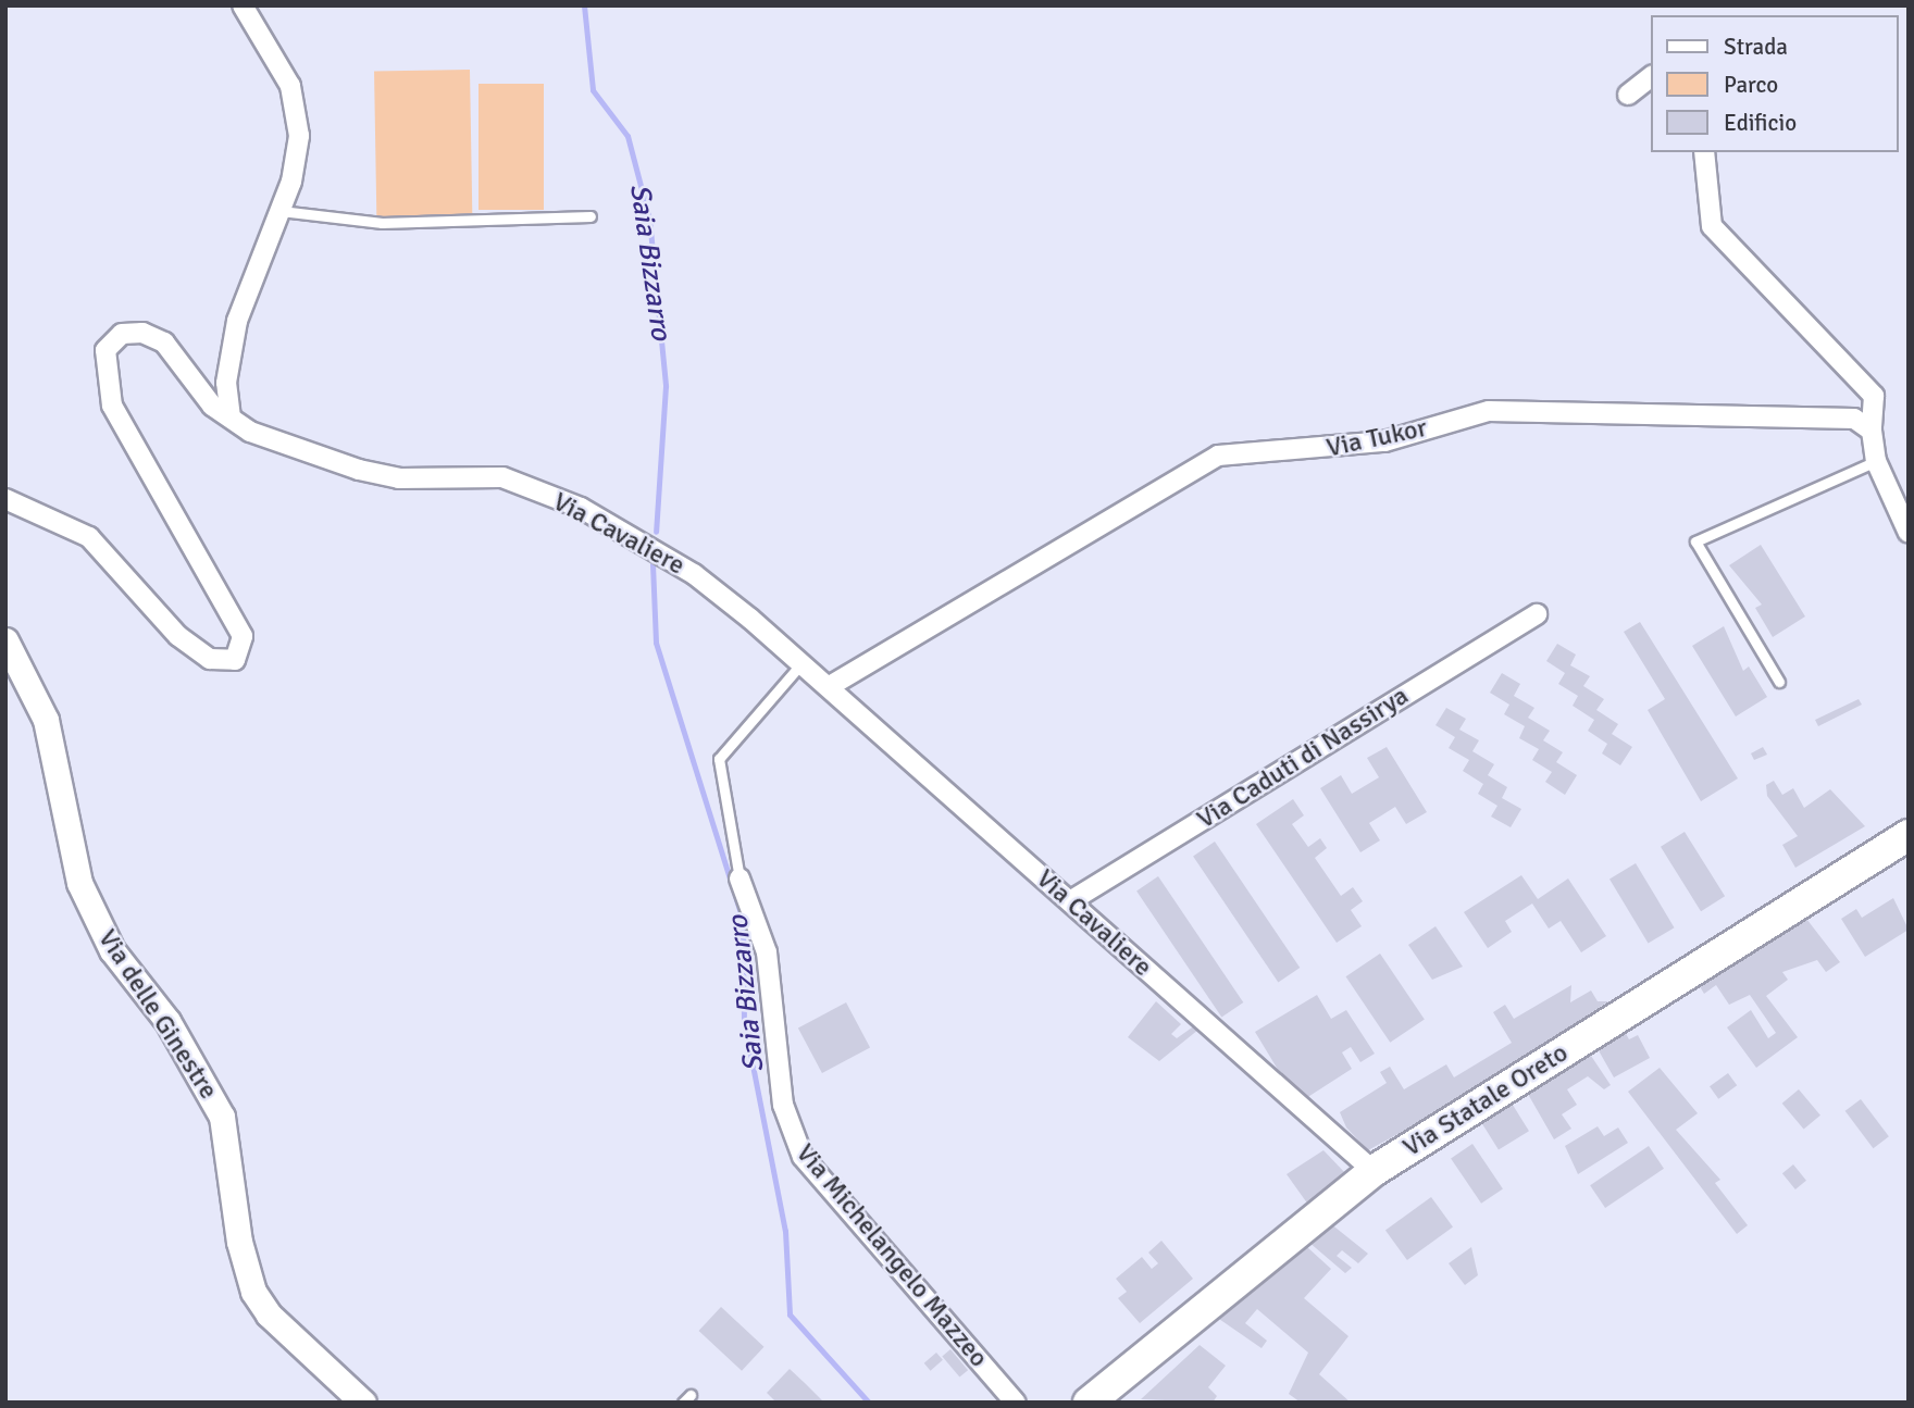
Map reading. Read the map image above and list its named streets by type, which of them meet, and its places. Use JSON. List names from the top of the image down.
{
  "streets": {
    "main road": ["Via Statale Oreto"],
    "street": [
      "Via Tukor",
      "Via Cavaliere",
      "Via Caduti di Nassirya",
      "Via delle Ginestre",
      "Via Michelangelo Mazzeo"
    ]
  },
  "crossings": [
    ["Via Tukor", "Via Cavaliere"],
    ["Via Cavaliere", "Via Caduti di Nassirya"],
    ["Via Cavaliere", "Via Statale Oreto"]
  ],
  "water": ["Saia Bizzarro"],
  "legend": ["Strada", "Parco", "Edificio"]
}
